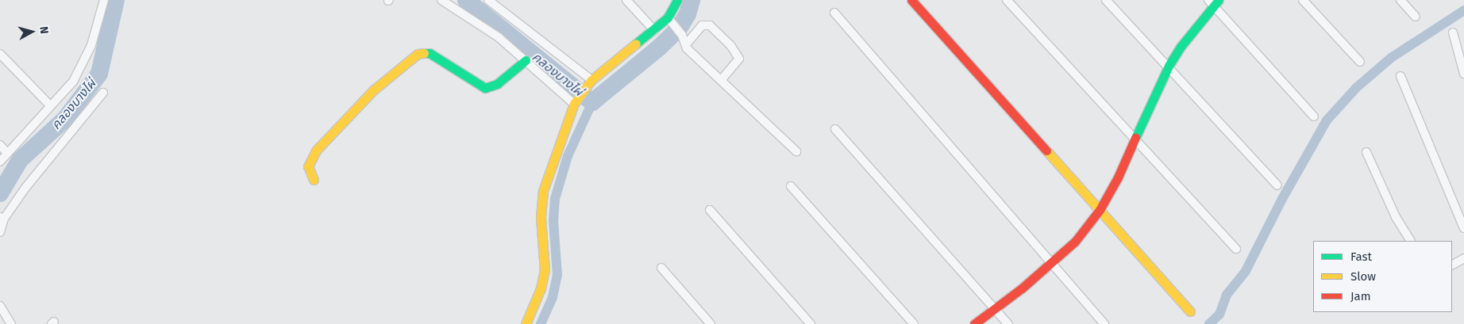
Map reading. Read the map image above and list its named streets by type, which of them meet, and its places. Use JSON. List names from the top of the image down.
{
  "water": ["คลองบางไผ่"],
  "legend": ["Fast", "Slow", "Jam"],
  "north": "right"
}
